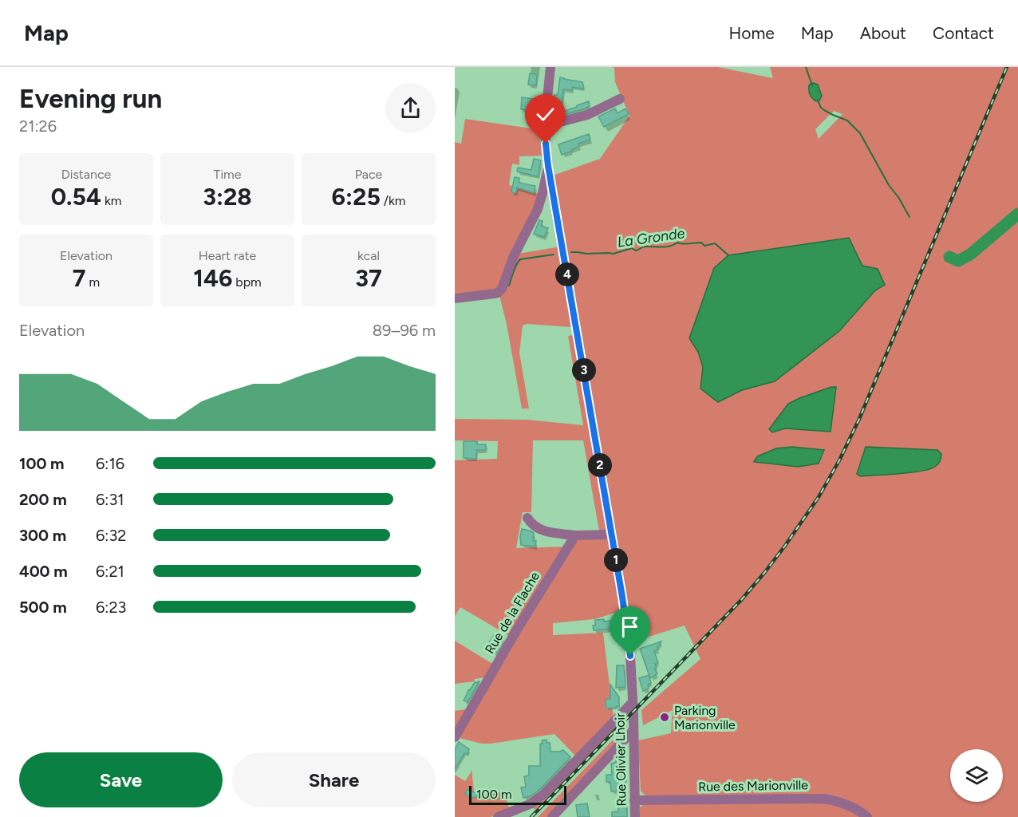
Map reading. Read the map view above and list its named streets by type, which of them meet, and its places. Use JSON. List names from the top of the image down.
{
  "streets": {
    "street": ["Rue de la Flache", "Rue Olivier Lhoir", "Rue des Marionville"]
  },
  "crossings": [
    ["Rue Olivier Lhoir", "Rue des Marionville"]
  ],
  "water": ["La Gronde"],
  "places": ["Parking Marionville"],
  "scale_bar": "100 m",
  "page": {
    "header": "Map",
    "nav": [
      "Home",
      "Map",
      "About",
      "Contact"
    ],
    "heading": ["Evening run", "21:26"],
    "stats": [
      ["Distance", "0.54 km"],
      ["Time", "3:28"],
      ["Pace", "6:25 /km"],
      ["Elevation", "7 m"],
      ["Heart rate", "146 bpm"],
      ["kcal", "37"]
    ],
    "pins": [
      "4",
      "3",
      "2",
      "1"
    ],
    "chart": ["Elevation", "89–96 m"],
    "list": [
      {
        "name": "100 m",
        "note": "6:16"
      },
      {
        "name": "200 m",
        "note": "6:31"
      },
      {
        "name": "300 m",
        "note": "6:32"
      },
      {
        "name": "400 m",
        "note": "6:21"
      },
      {
        "name": "500 m",
        "note": "6:23"
      }
    ],
    "buttons": ["Save", "Share"],
    "scale": "100 m"
  }
}
